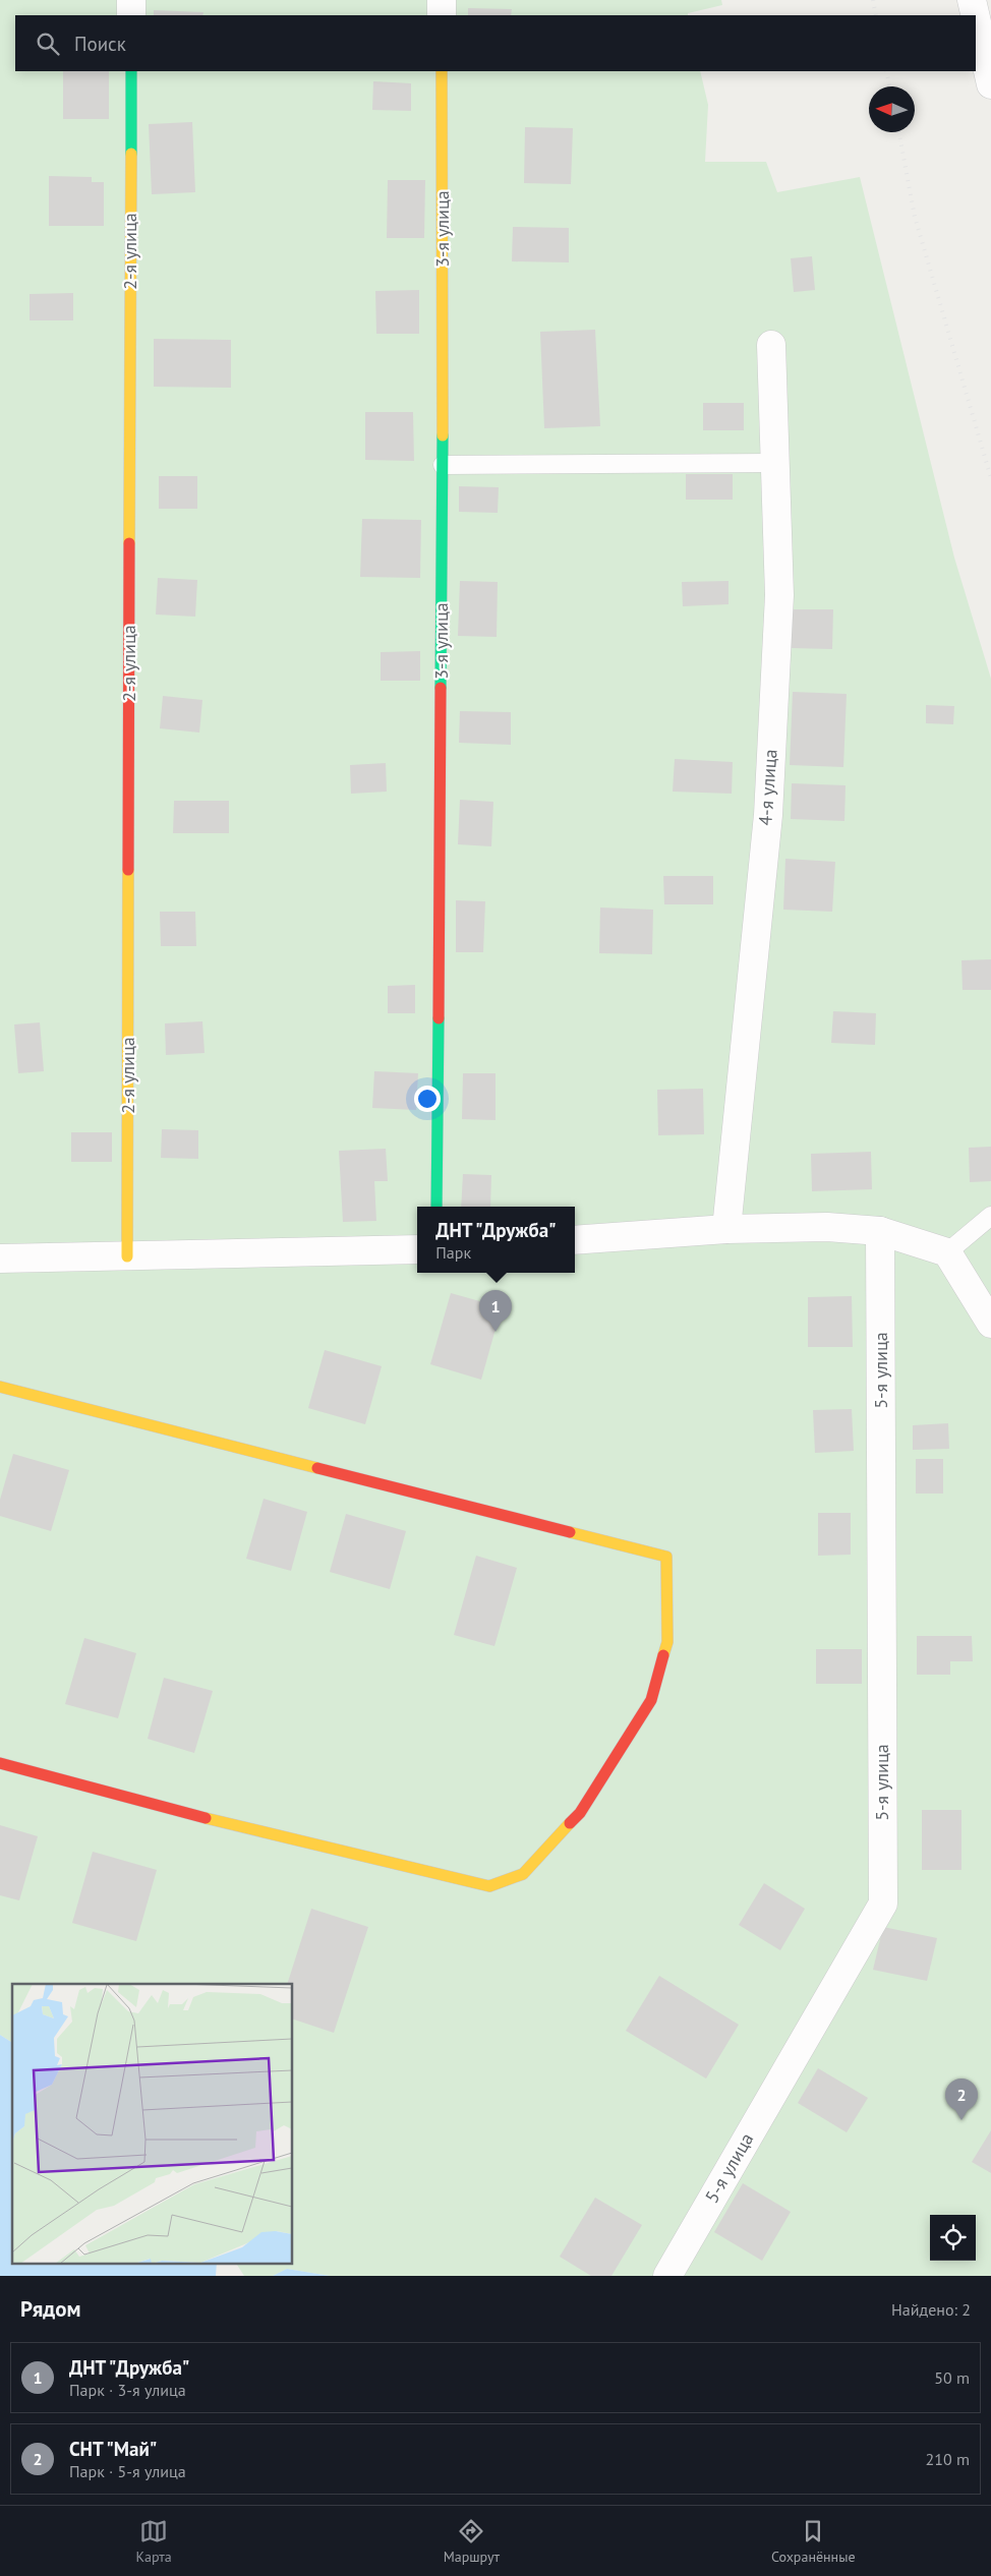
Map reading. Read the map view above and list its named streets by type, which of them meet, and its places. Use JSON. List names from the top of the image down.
{
  "streets": {
    "street": [
      "3-я улица",
      "2-я улица",
      "4-я улица",
      "5-я улица"
    ]
  },
  "north": "left",
  "page": {
    "search": "Поиск",
    "popup": ["ДНТ \"Дружба\"", "Парк"],
    "pins": ["1", "2"],
    "heading": ["Рядом", "Найдено: 2"],
    "list": [
      {
        "mark": "1",
        "name": "ДНТ \"Дружба\"",
        "note": "Парк · 3-я улица",
        "value": "50 m"
      },
      {
        "mark": "2",
        "name": "СНТ \"Май\"",
        "note": "Парк · 5-я улица",
        "value": "210 m"
      }
    ],
    "nav": ["Карта", "Маршрут", "Сохранённые"]
  }
}
